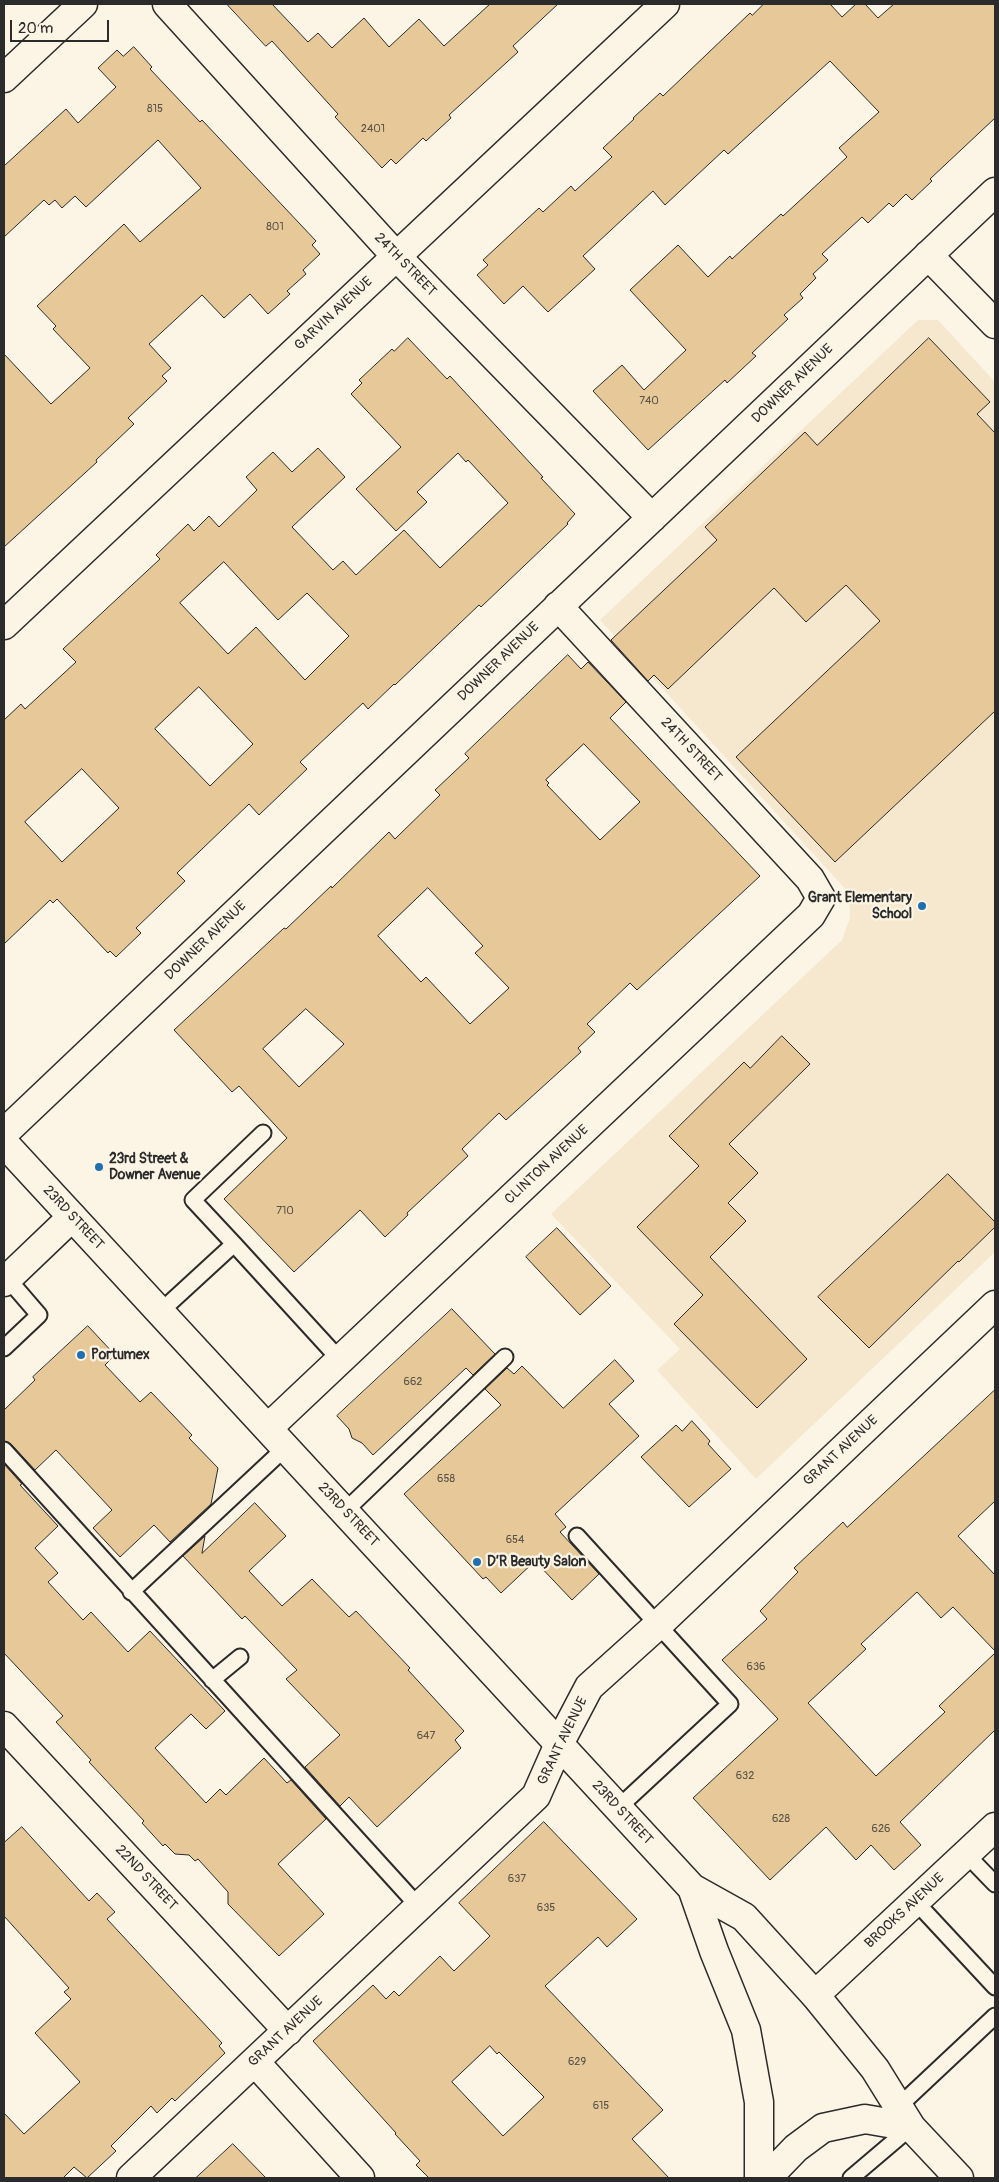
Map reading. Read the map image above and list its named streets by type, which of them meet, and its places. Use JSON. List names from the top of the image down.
{
  "streets": {
    "street": [
      "24TH STREET",
      "GARVIN AVENUE",
      "DOWNER AVENUE",
      "CLINTON AVENUE",
      "23RD STREET",
      "GRANT AVENUE",
      "22ND STREET",
      "BROOKS AVENUE"
    ]
  },
  "crossings": [
    ["24TH STREET", "GARVIN AVENUE"],
    ["24TH STREET", "DOWNER AVENUE"],
    ["24TH STREET", "CLINTON AVENUE"],
    ["CLINTON AVENUE", "23RD STREET"],
    ["23RD STREET", "GRANT AVENUE"],
    ["23RD STREET", "BROOKS AVENUE"],
    ["GRANT AVENUE", "22ND STREET"]
  ],
  "places": [
    "Grant Elementary School",
    "23rd Street & Downer Avenue",
    "Portumex",
    "D’R Beauty Salon"
  ],
  "house_numbers": [
    "815",
    "2401",
    "801",
    "740",
    "710",
    "662",
    "658",
    "654",
    "636",
    "647",
    "632",
    "628",
    "626",
    "637",
    "635",
    "629",
    "615"
  ],
  "scale_bar": "20 m"
}
